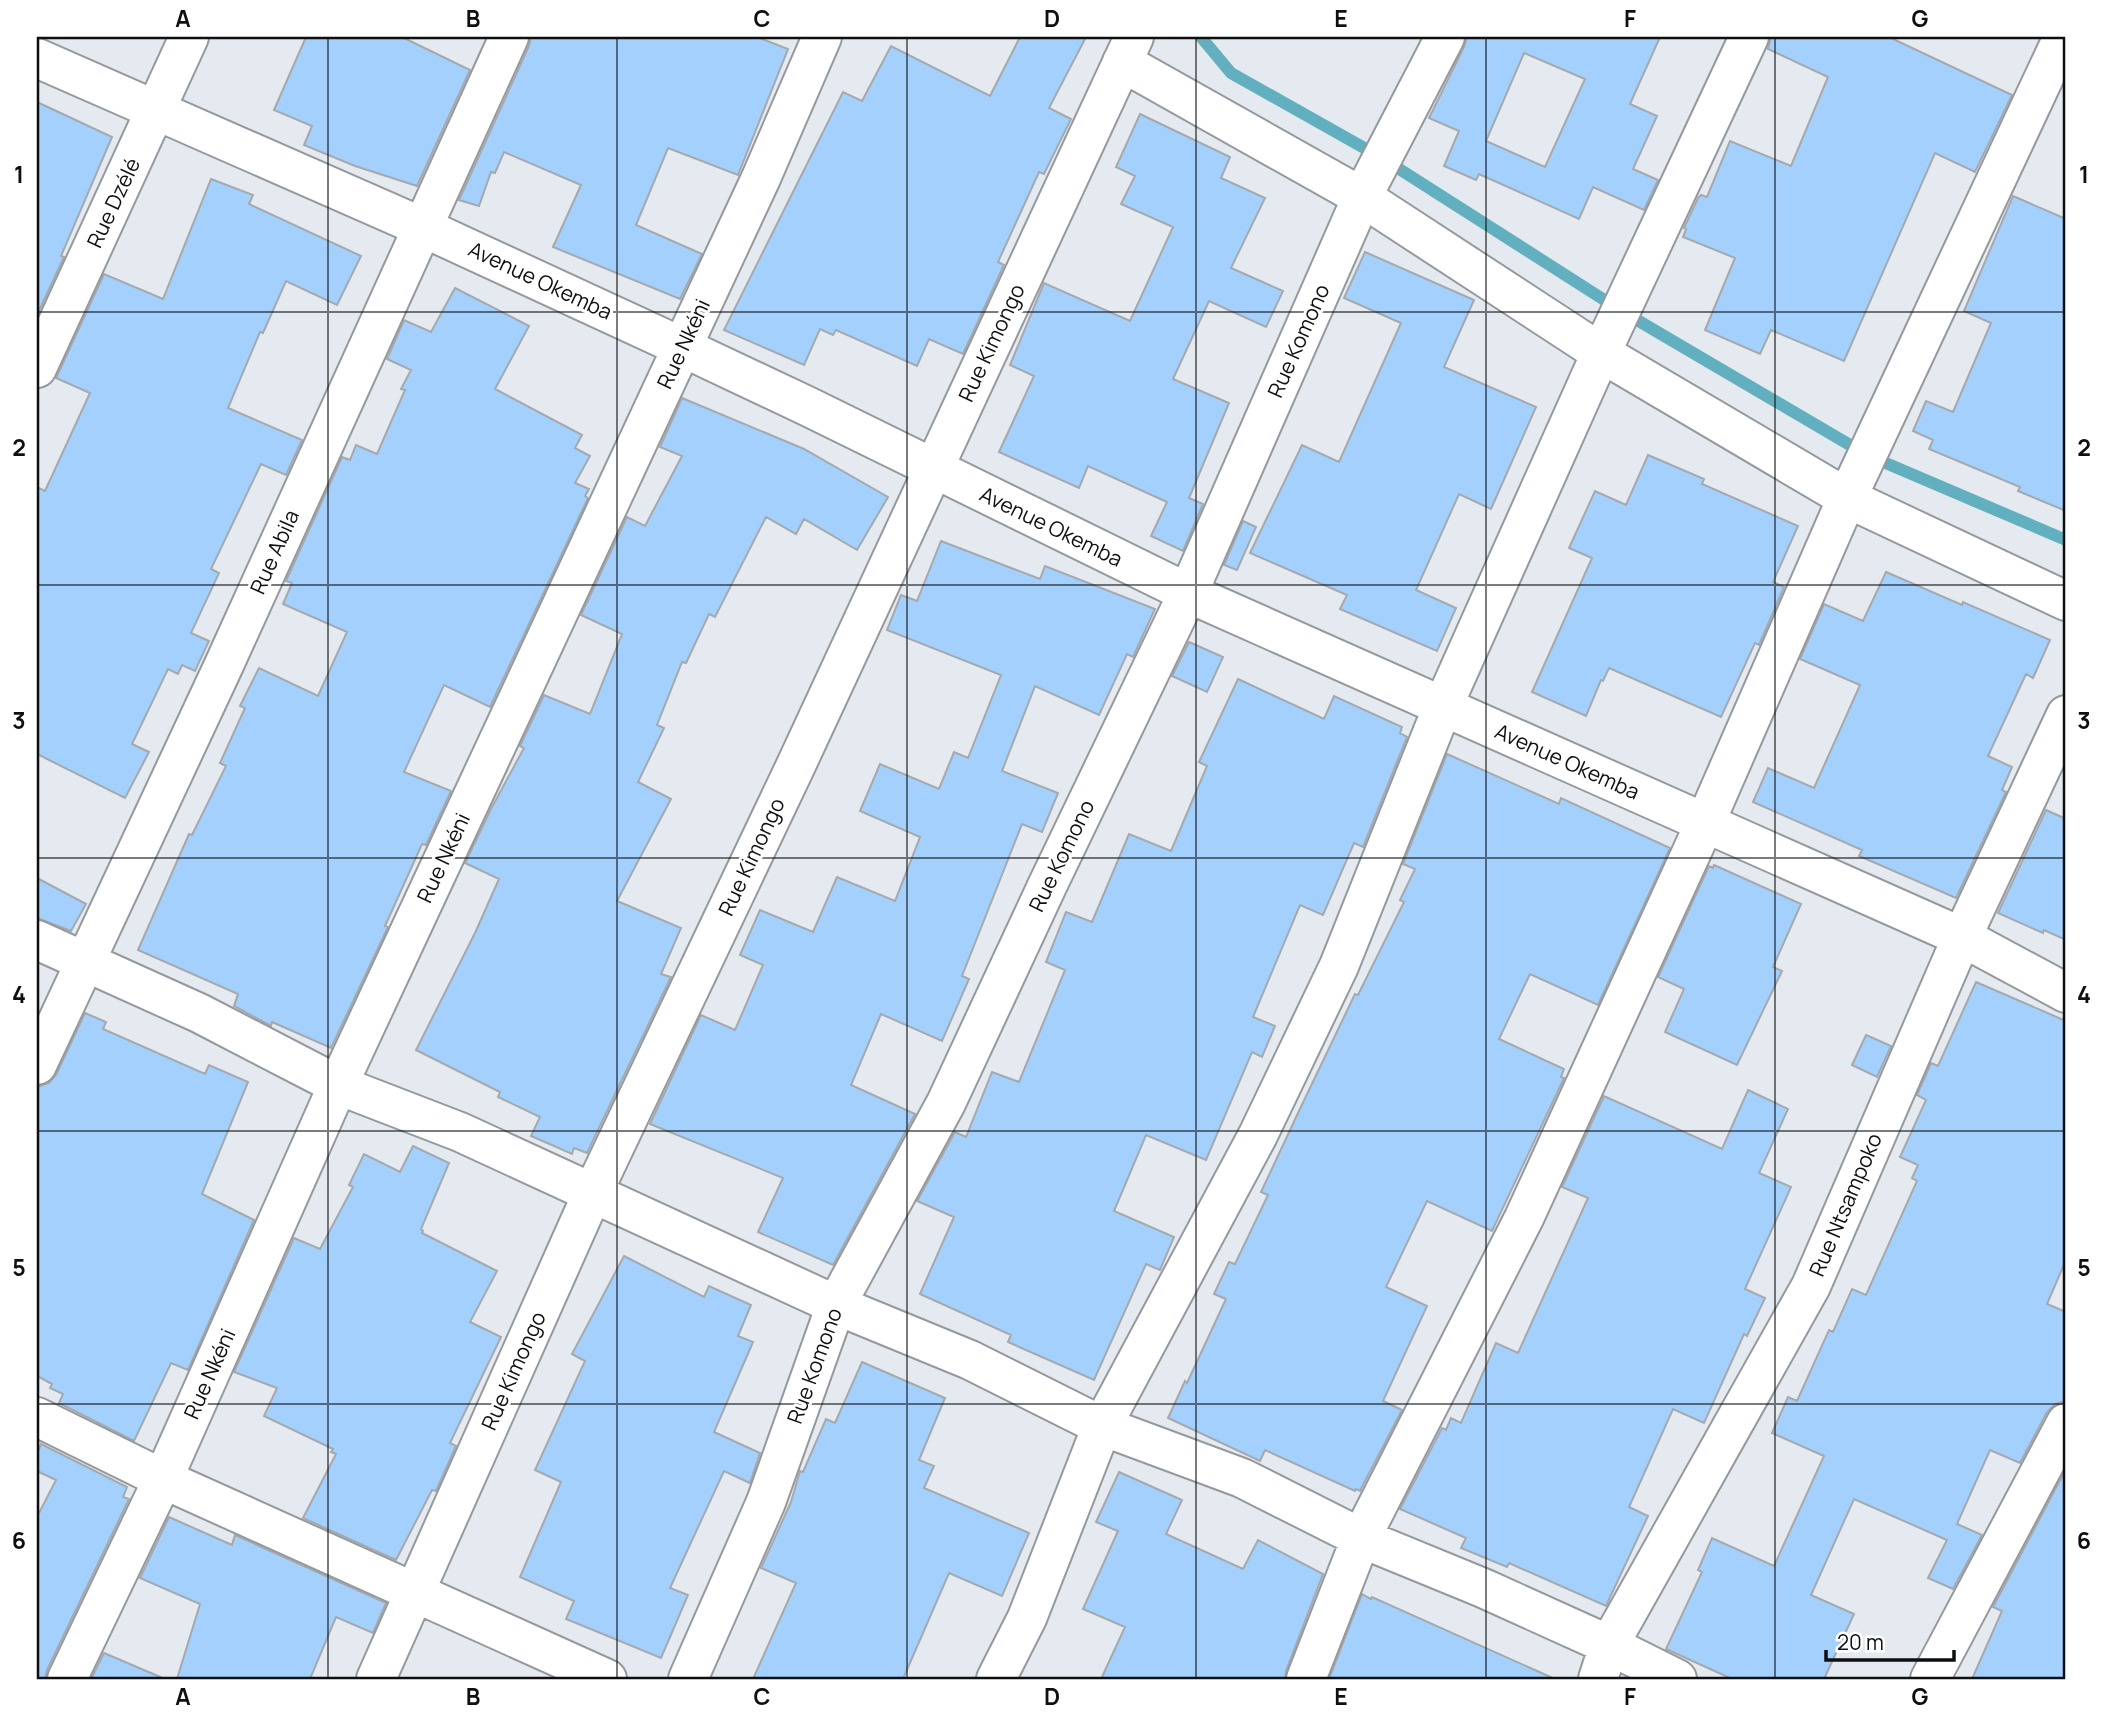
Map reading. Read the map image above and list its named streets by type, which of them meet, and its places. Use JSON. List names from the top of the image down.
{
  "streets": {
    "street": [
      "Rue Dzélé",
      "Avenue Okemba",
      "Rue Komono",
      "Rue Kimongo",
      "Rue Nkéni",
      "Rue Abila",
      "Rue Ntsampoko"
    ]
  },
  "crossings": [
    ["Rue Dzélé", "Avenue Okemba"],
    ["Avenue Okemba", "Rue Komono"],
    ["Avenue Okemba", "Rue Kimongo"],
    ["Avenue Okemba", "Rue Nkéni"],
    ["Avenue Okemba", "Rue Abila"],
    ["Avenue Okemba", "Rue Ntsampoko"]
  ],
  "scale_bar": "20 m",
  "grid": {
    "columns": [
      "A",
      "B",
      "C",
      "D",
      "E",
      "F",
      "G"
    ],
    "rows": [
      "1",
      "2",
      "3",
      "4",
      "5",
      "6"
    ]
  }
}
